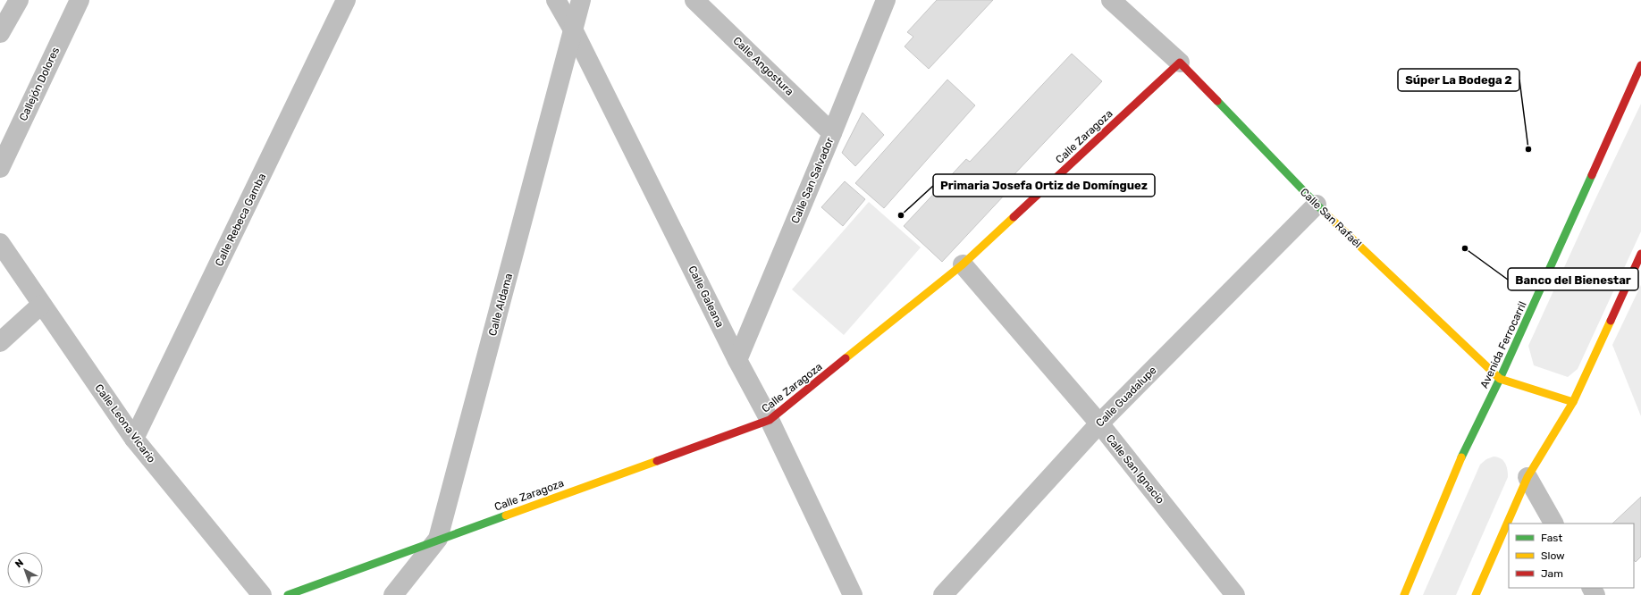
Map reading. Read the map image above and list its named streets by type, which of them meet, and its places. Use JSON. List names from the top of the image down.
{
  "streets": {
    "street": [
      "Calle Angostura",
      "Callejón Dolores",
      "Calle Zaragoza",
      "Calle San Salvador",
      "Calle San Rafaél",
      "Calle Rebeca Gamba",
      "Calle Galeana",
      "Calle Aldama",
      "Avenida Ferrocarril",
      "Calle Guadalupe",
      "Calle Leona Vicario",
      "Calle San Ignacio"
    ]
  },
  "crossings": [
    ["Calle Angostura", "Calle San Salvador"],
    ["Calle Zaragoza", "Calle San Rafaél"],
    ["Calle Zaragoza", "Calle Galeana"],
    ["Calle Zaragoza", "Calle Aldama"],
    ["Calle Zaragoza", "Calle San Ignacio"],
    ["Calle San Salvador", "Calle Galeana"],
    ["Calle San Rafaél", "Avenida Ferrocarril"],
    ["Calle San Rafaél", "Calle Guadalupe"],
    ["Calle Rebeca Gamba", "Calle Leona Vicario"],
    ["Calle Galeana", "Calle Aldama"],
    ["Calle Guadalupe", "Calle San Ignacio"]
  ],
  "places": ["Súper La Bodega 2", "Primaria Josefa Ortiz de Domínguez", "Banco del Bienestar"],
  "legend": ["Fast", "Slow", "Jam"],
  "north": "top left"
}
